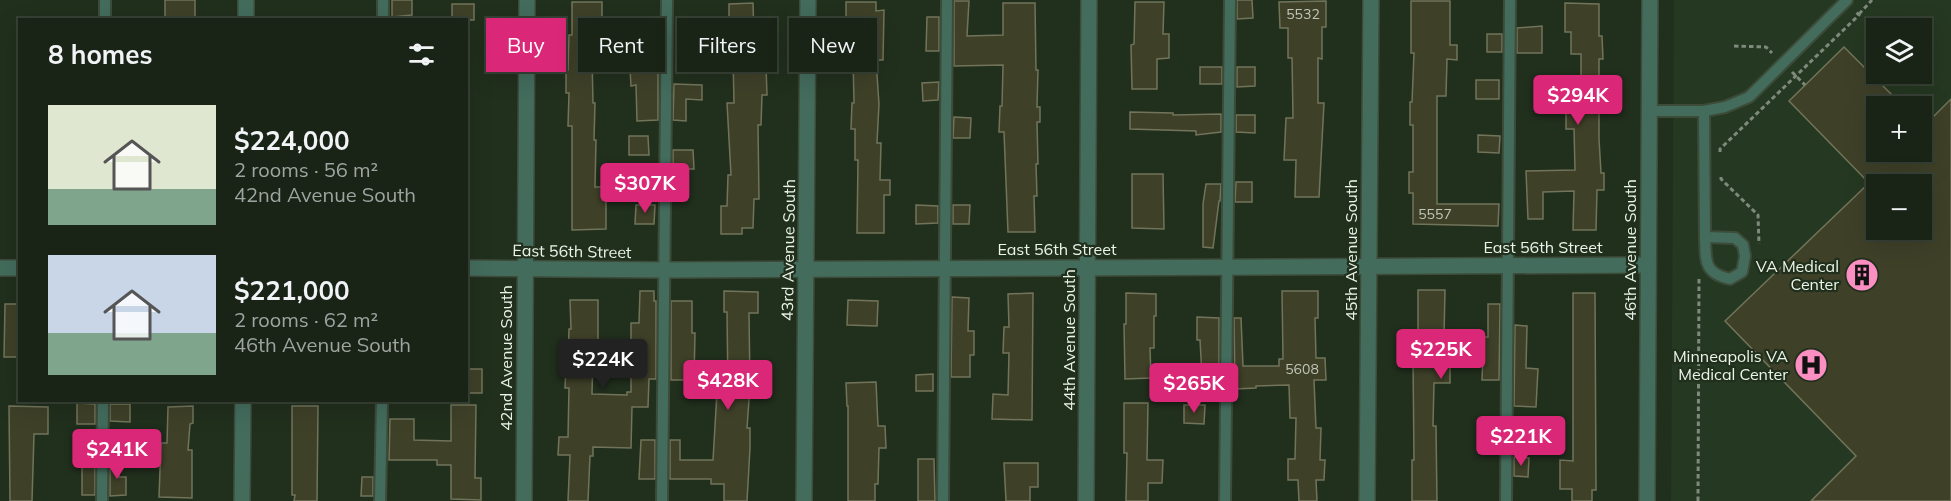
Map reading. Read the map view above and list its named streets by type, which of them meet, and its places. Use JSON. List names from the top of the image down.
{
  "streets": {
    "street": [
      "East 56th Street",
      "43rd Avenue South",
      "45th Avenue South",
      "46th Avenue South",
      "44th Avenue South",
      "42nd Avenue South"
    ]
  },
  "crossings": [
    ["East 56th Street", "43rd Avenue South"],
    ["East 56th Street", "45th Avenue South"],
    ["East 56th Street", "46th Avenue South"],
    ["East 56th Street", "44th Avenue South"],
    ["East 56th Street", "42nd Avenue South"]
  ],
  "places": {
    "building": ["VA Medical Center"],
    "hospital": ["Minneapolis VA Medical Center"]
  },
  "house_numbers": ["5532", "5557", "5608"],
  "page": {
    "map_buttons": ["+", "−"],
    "chip": [
      "Buy",
      "Rent",
      "Filters",
      "New"
    ],
    "heading": "8 homes",
    "price": [
      "$294K",
      "$307K",
      "$225K",
      "$224K",
      "$428K",
      "$265K",
      "$221K",
      "$241K"
    ],
    "list": [
      {
        "name": "$224,000",
        "note": "2 rooms · 56 m² · 42nd Avenue South"
      },
      {
        "name": "$221,000",
        "note": "2 rooms · 62 m² · 46th Avenue South"
      }
    ]
  }
}
